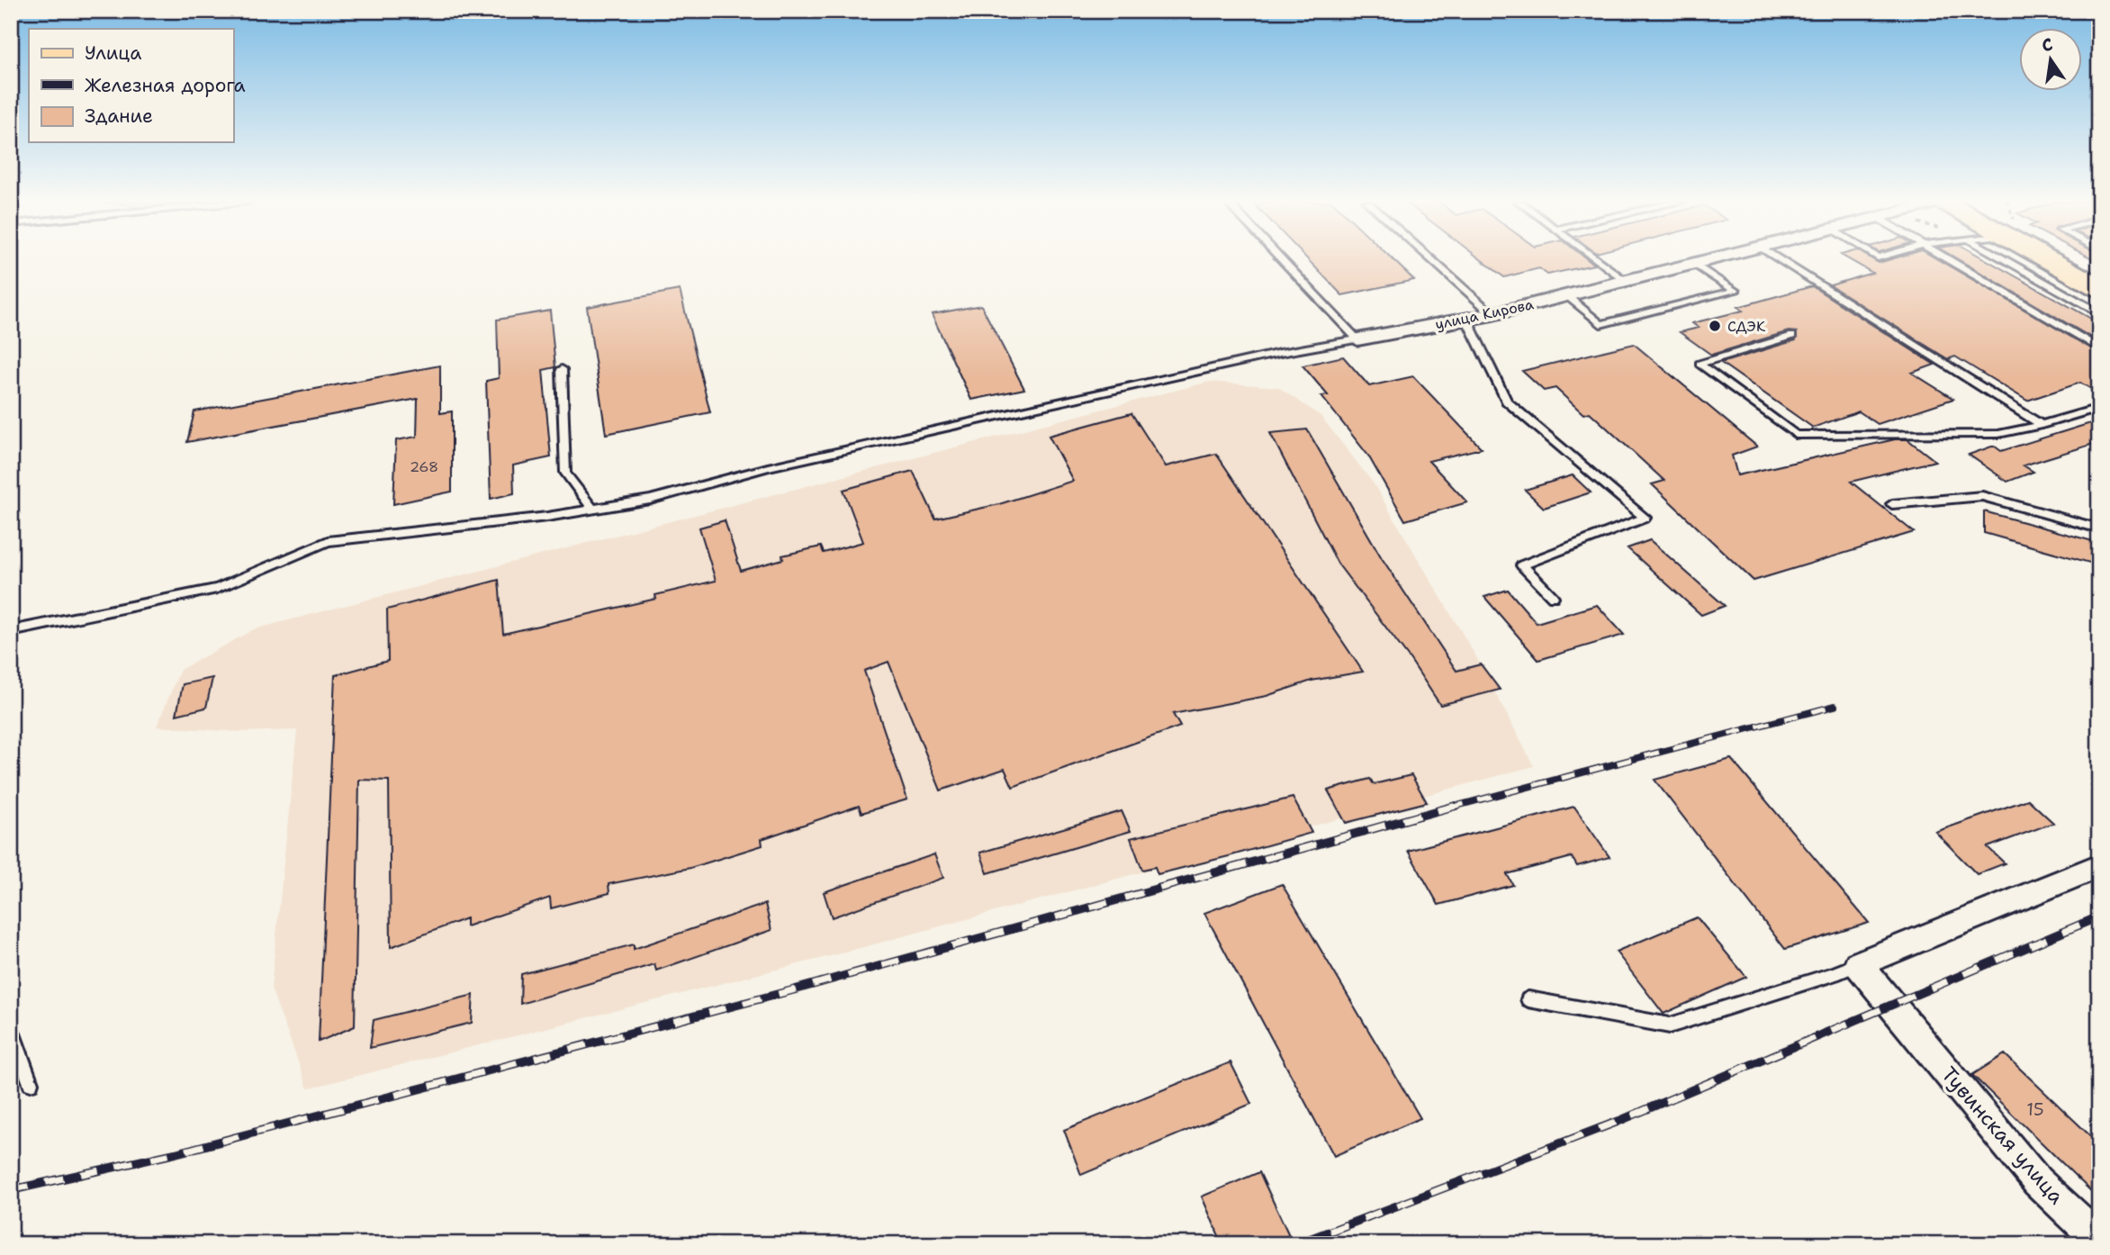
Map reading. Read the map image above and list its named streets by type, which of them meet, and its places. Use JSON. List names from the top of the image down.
{
  "streets": {
    "street": ["улица Кирова", "Тувинская улица"]
  },
  "places": ["СДЭК"],
  "house_numbers": ["268", "15"],
  "legend": ["Улица", "Железная дорога", "Здание"],
  "north": "top"
}
